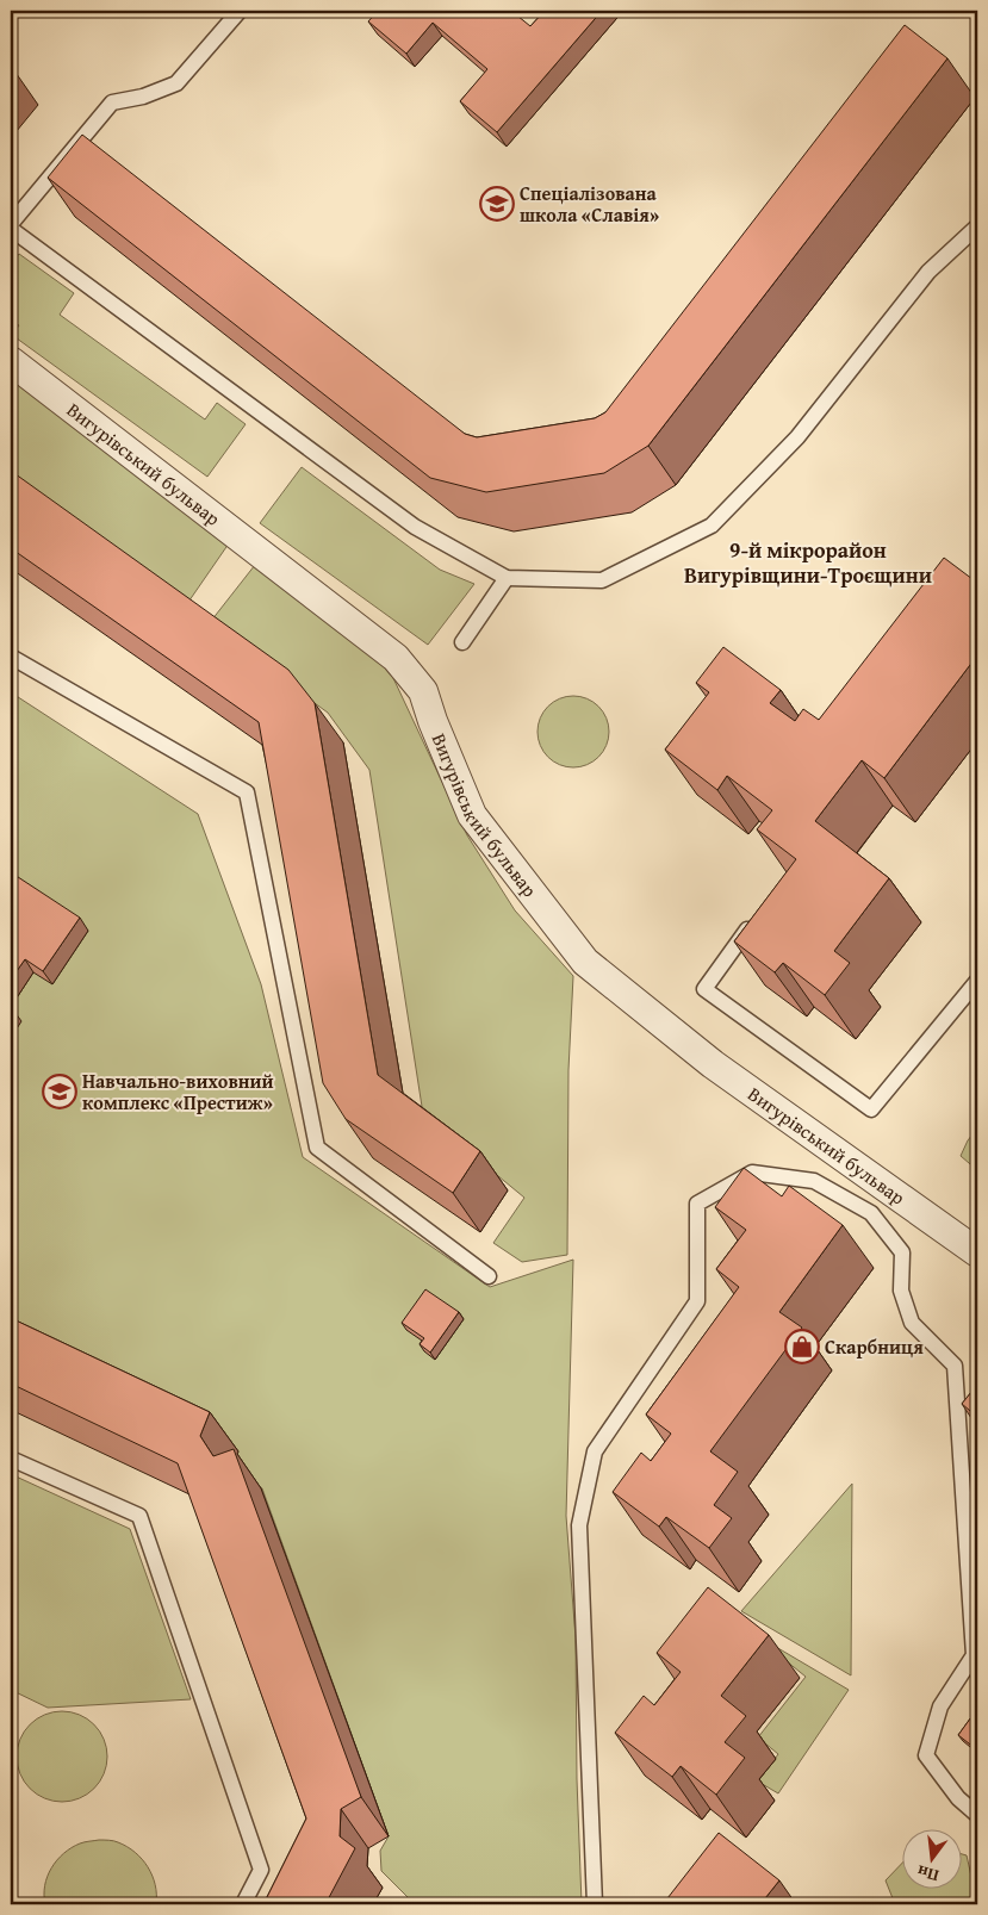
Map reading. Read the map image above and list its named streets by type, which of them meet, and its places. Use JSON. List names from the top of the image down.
{
  "streets": {
    "street": ["Вигурівський бульвар"]
  },
  "districts": ["9-й мікрорайон Вигурівщини-Троєщини"],
  "places": {
    "school or university": ["Спеціалізована школа «Славія»", "Навчально-виховний комплекс «Престиж»"],
    "shop": ["Скарбниця"]
  },
  "north": "bottom"
}
